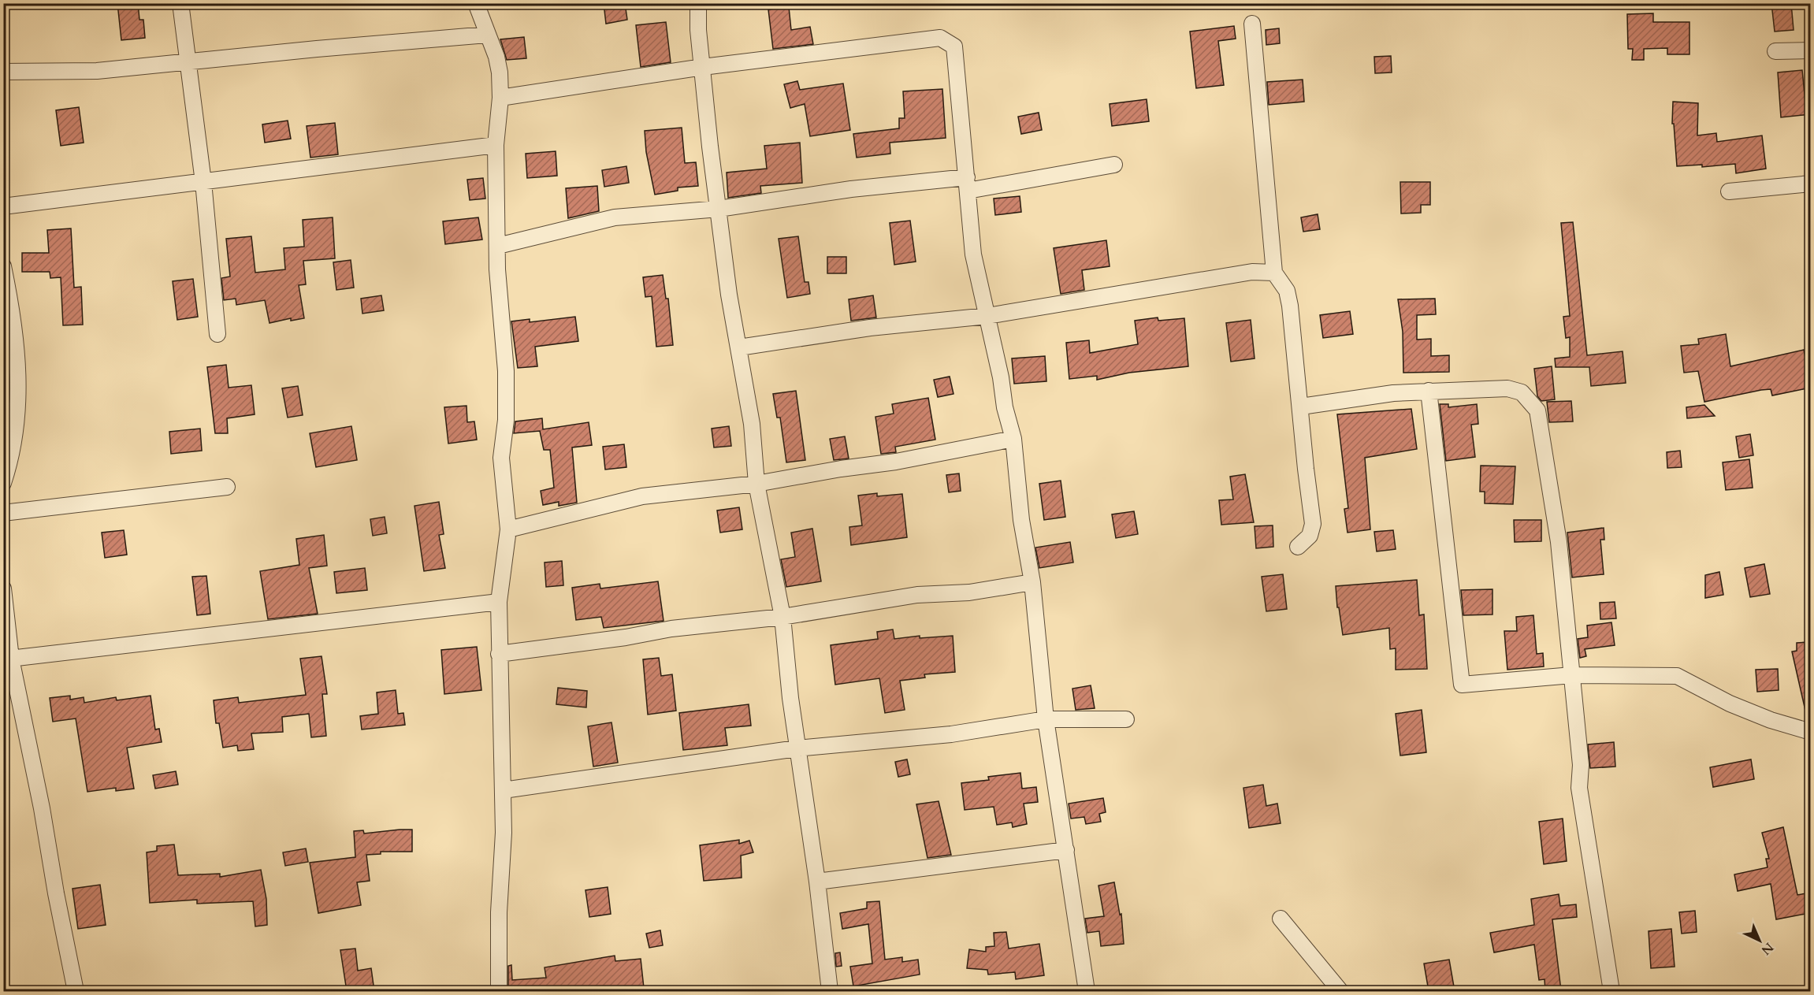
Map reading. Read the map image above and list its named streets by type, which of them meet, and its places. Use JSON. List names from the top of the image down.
{
  "north": "bottom right"
}
